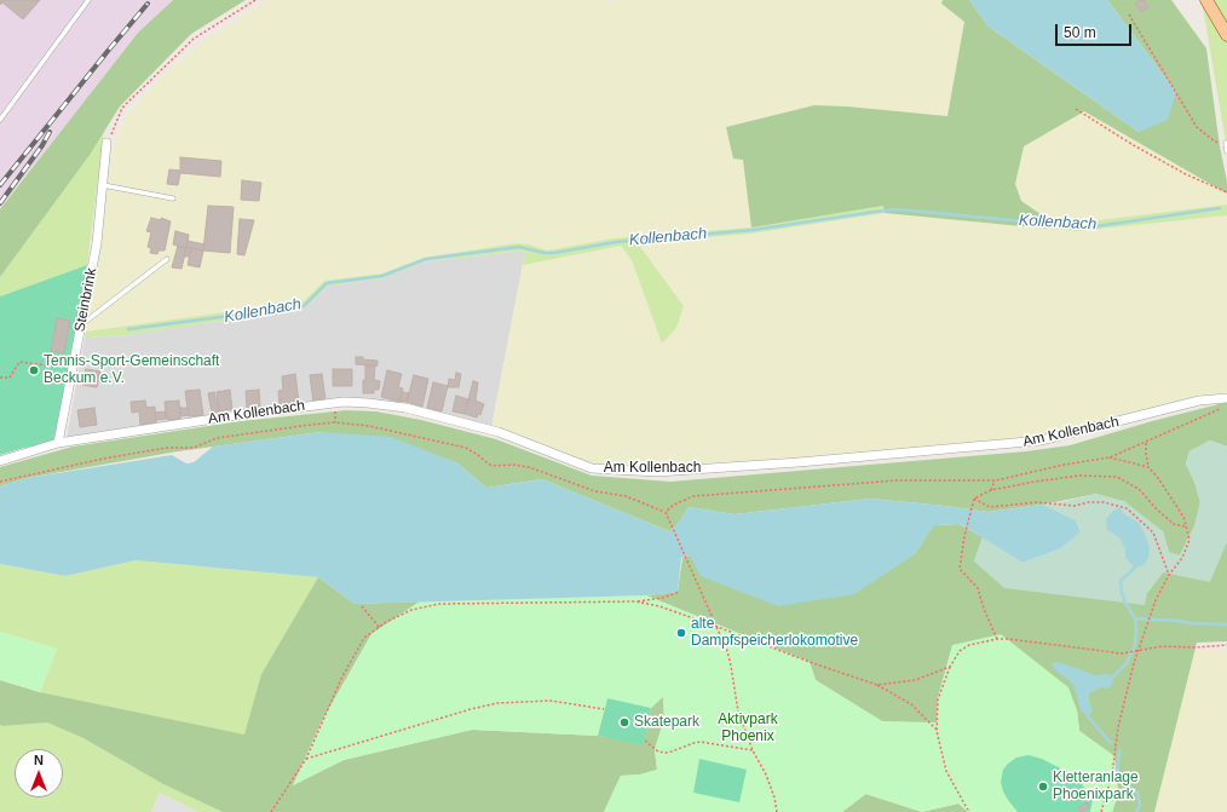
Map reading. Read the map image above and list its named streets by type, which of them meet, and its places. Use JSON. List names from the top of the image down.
{
  "streets": {
    "street": ["Steinbrink", "Am Kollenbach"]
  },
  "crossings": [
    ["Steinbrink", "Am Kollenbach"]
  ],
  "water": ["Kollenbach"],
  "parks": ["Aktivpark Phoenix"],
  "places": [
    "Tennis-Sport-Gemeinschaft Beckum e.V.",
    "alte Dampfspeicherlokomotive",
    "Skatepark",
    "Kletteranlage Phoenixpark"
  ],
  "scale_bar": "50 m",
  "north": "top"
}
